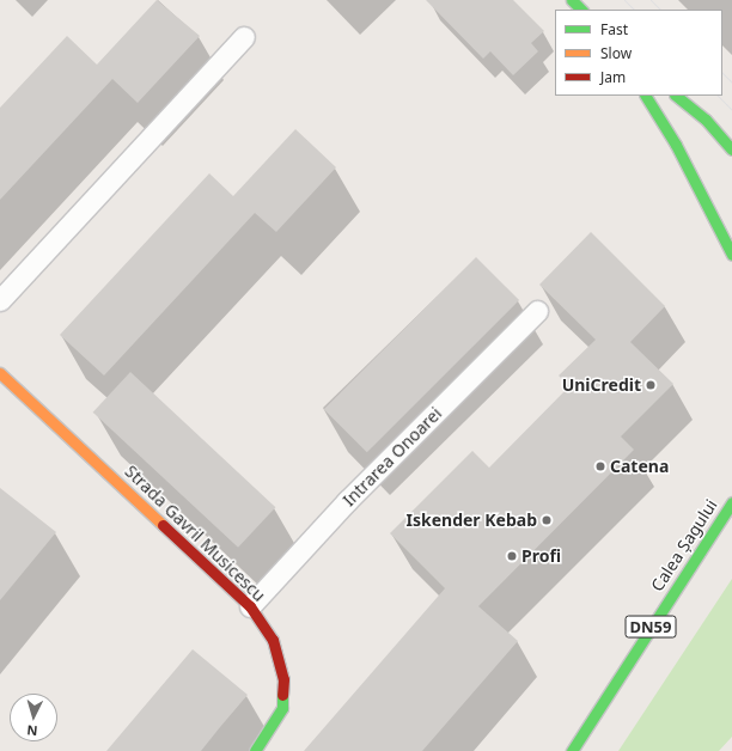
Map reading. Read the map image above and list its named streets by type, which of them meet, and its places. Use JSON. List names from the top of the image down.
{
  "streets": {
    "street": ["Strada Gavril Musicescu", "Calea Șagului", "DN59"],
    "lane": ["Intrarea Onoarei"]
  },
  "crossings": [
    ["Intrarea Onoarei", "Strada Gavril Musicescu"]
  ],
  "places": [
    "UniCredit",
    "Catena",
    "Iskender Kebab",
    "Profi"
  ],
  "legend": ["Fast", "Slow", "Jam"],
  "north": "bottom"
}
